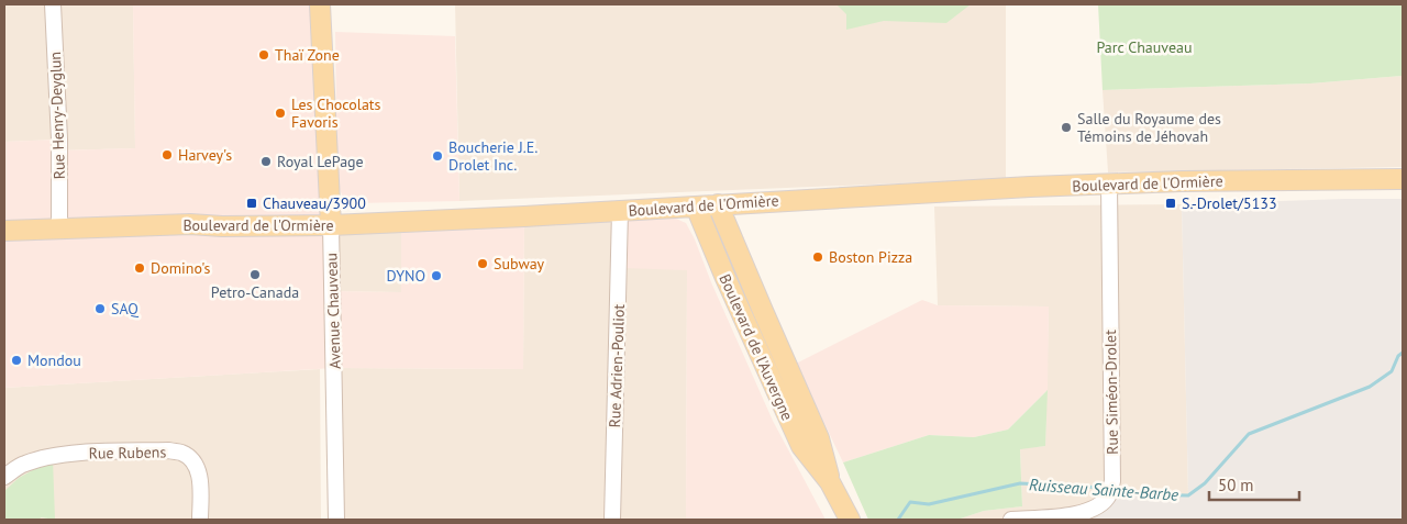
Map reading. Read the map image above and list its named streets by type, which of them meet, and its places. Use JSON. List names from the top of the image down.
{
  "streets": {
    "main road": ["Boulevard de l'Ormière", "Avenue Chauveau", "Boulevard de l'Auvergne"],
    "street": [
      "Rue Henry-Deyglun",
      "Rue Adrien-Pouliot",
      "Rue Siméon-Drolet",
      "Rue Rubens"
    ]
  },
  "crossings": [
    ["Rue Henry-Deyglun", "Boulevard de l'Ormière"],
    ["Boulevard de l'Ormière", "Avenue Chauveau"],
    ["Boulevard de l'Ormière", "Boulevard de l'Auvergne"],
    ["Boulevard de l'Ormière", "Rue Adrien-Pouliot"],
    ["Boulevard de l'Ormière", "Rue Siméon-Drolet"]
  ],
  "water": ["Ruisseau Sainte-Barbe"],
  "parks": ["Parc Chauveau"],
  "places": {
    "other": [
      "Thaï Zone",
      "Les Chocolats Favoris",
      "Salle du Royaume des Témoins de Jéhovah",
      "Harvey's",
      "Boucherie J.E. Drolet Inc.",
      "Royal LePage",
      "Boston Pizza",
      "Subway",
      "Domino's",
      "Petro-Canada",
      "DYNO",
      "SAQ",
      "Mondou"
    ],
    "transit": ["Chauveau/3900", "S.-Drolet/5133"]
  },
  "scale_bar": "50 m"
}
